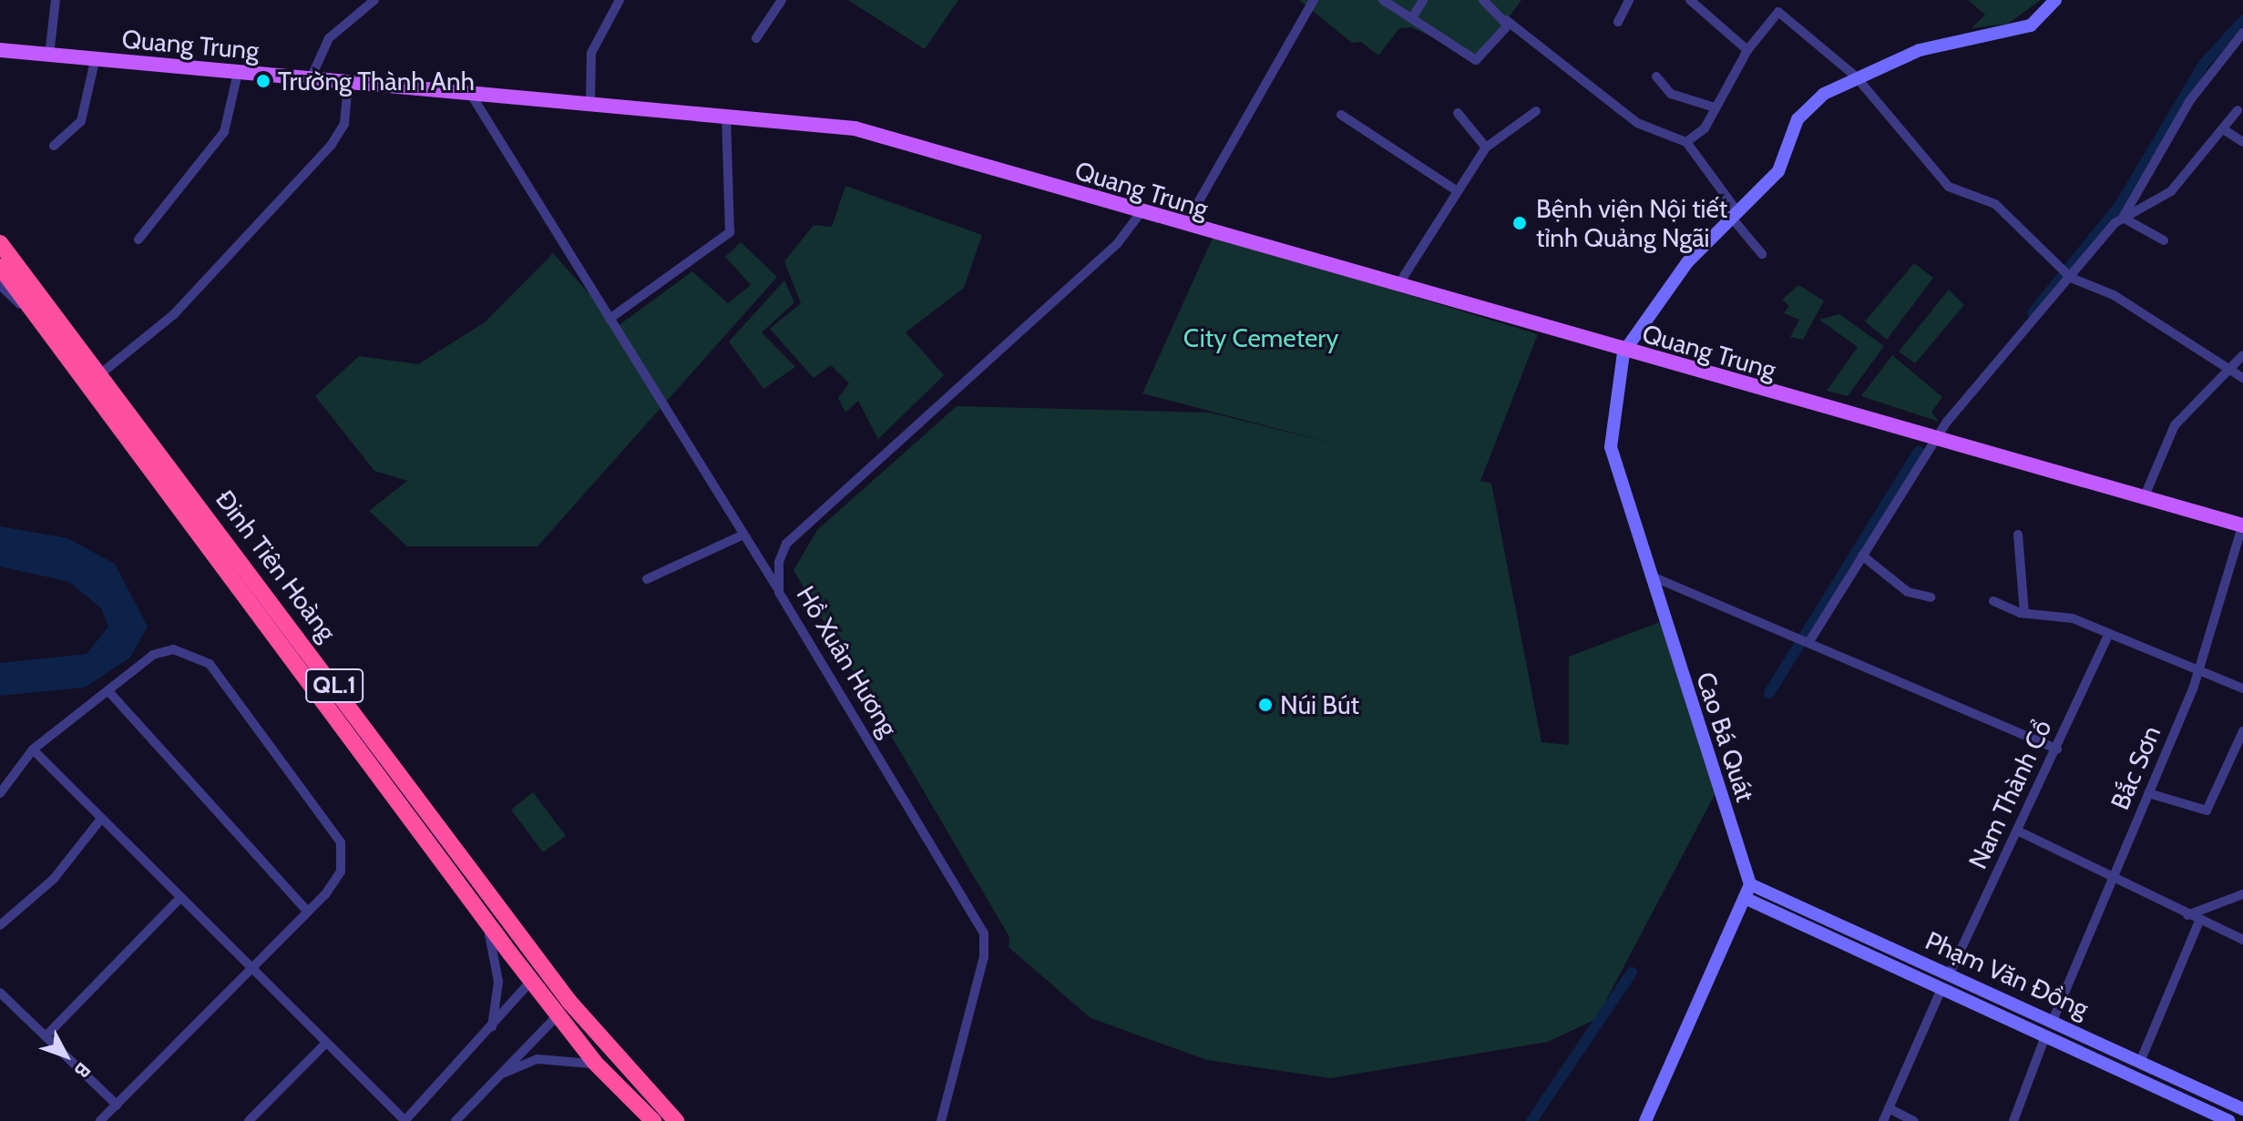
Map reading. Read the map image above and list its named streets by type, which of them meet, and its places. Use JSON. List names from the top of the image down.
{
  "streets": {
    "highway": ["Đinh Tiên Hoàng", "QL.1"],
    "main road": ["Quang Trung"],
    "street": [
      "Hồ Xuân Hương",
      "Cao Bá Quát",
      "Bắc Sơn",
      "Nam Thành Cổ",
      "Phạm Văn Đồng"
    ]
  },
  "crossings": [
    ["Quang Trung", "Hồ Xuân Hương"],
    ["Quang Trung", "Cao Bá Quát"],
    ["Quang Trung", "Bắc Sơn"],
    ["Cao Bá Quát", "Phạm Văn Đồng"],
    ["Bắc Sơn", "Phạm Văn Đồng"],
    ["Nam Thành Cổ", "Phạm Văn Đồng"]
  ],
  "parks": ["City Cemetery"],
  "places": ["Trường Thành Anh", "Bệnh viện Nội tiết tỉnh Quảng Ngãi", "Núi Bút"],
  "north": "bottom right"
}
